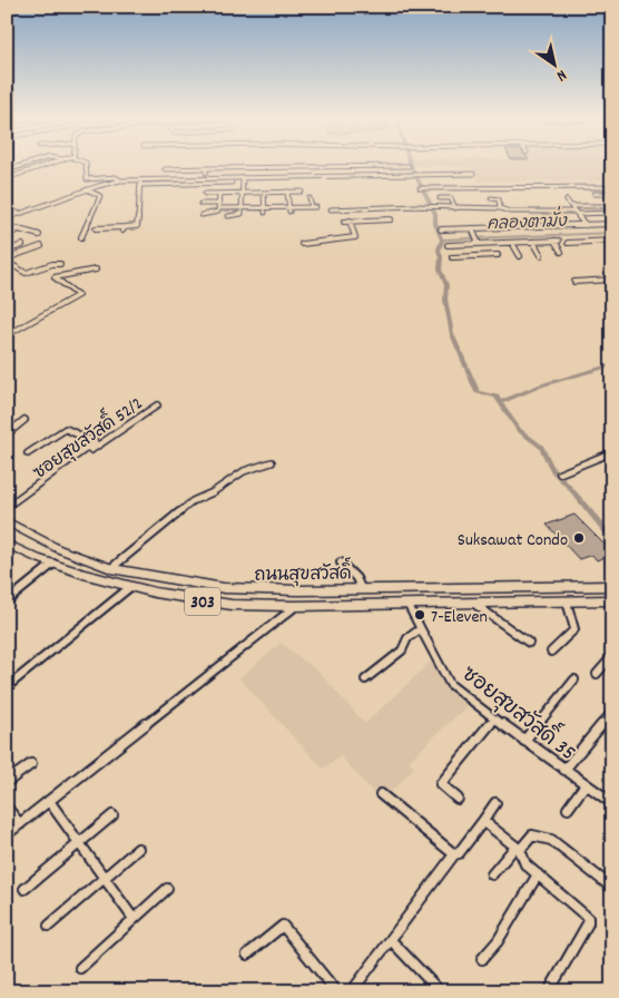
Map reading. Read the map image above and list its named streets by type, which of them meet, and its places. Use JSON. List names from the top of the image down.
{
  "streets": {
    "main road": ["ถนนสุขสวัสดิ์", "303"],
    "street": ["ซอยสุขสวัสดิ์ 52/2", "ซอยสุขสวัสดิ์ 35"]
  },
  "crossings": [
    ["ถนนสุขสวัสดิ์", "ซอยสุขสวัสดิ์ 35"]
  ],
  "water": ["คลองตามั่ง"],
  "places": ["Suksawat Condo", "7-Eleven"],
  "north": "bottom right"
}
